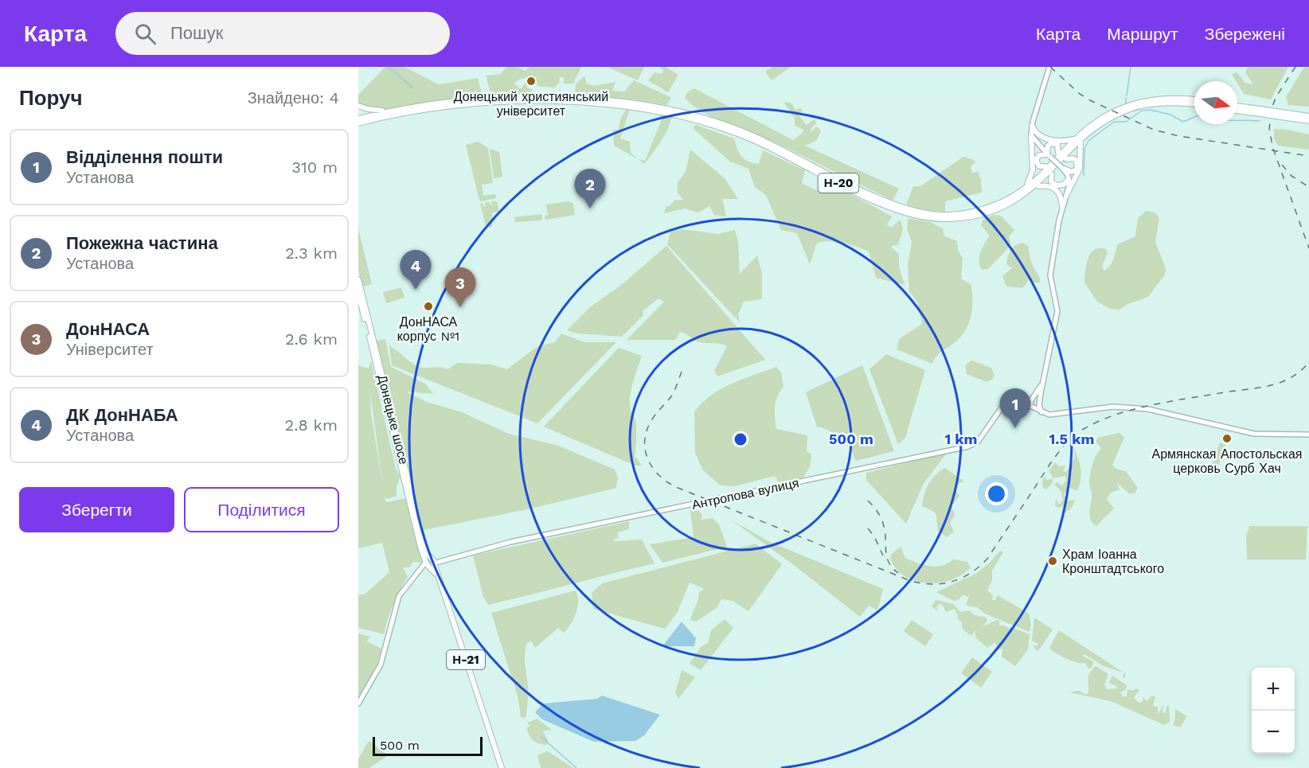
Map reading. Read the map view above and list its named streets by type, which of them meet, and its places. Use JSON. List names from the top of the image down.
{
  "streets": {
    "main road": [
      "Н-20",
      "Донецьке шосе",
      "Антропова вулиця",
      "Н-21"
    ]
  },
  "crossings": [
    ["Донецьке шосе", "Антропова вулиця"],
    ["Донецьке шосе", "Н-21"],
    ["Антропова вулиця", "Н-21"]
  ],
  "places": [
    "Донецький християнський університет",
    "ДонНАСА корпус №1",
    "Армянская Апостольская церковь Сурб Хач",
    "Храм Іоанна Кронштадтського"
  ],
  "scale_bar": "500 m",
  "north": "right",
  "page": {
    "header": "Карта",
    "search": "Пошук",
    "nav": ["Карта", "Маршрут", "Збережені"],
    "heading": ["Поруч", "Знайдено: 4"],
    "list": [
      {
        "mark": "1",
        "name": "Відділення пошти",
        "note": "Установа",
        "value": "310 m"
      },
      {
        "mark": "2",
        "name": "Пожежна частина",
        "note": "Установа",
        "value": "2.3 km"
      },
      {
        "mark": "3",
        "name": "ДонНАСА",
        "note": "Університет",
        "value": "2.6 km"
      },
      {
        "mark": "4",
        "name": "ДК ДонНАБА",
        "note": "Установа",
        "value": "2.8 km"
      }
    ],
    "pins": [
      "2",
      "4",
      "3",
      "1"
    ],
    "buttons": ["Зберегти", "Поділитися"],
    "map_buttons": ["+", "−"],
    "scale": "500 m"
  },
  "rings": ["500 m", "1 km", "1.5 km"]
}
